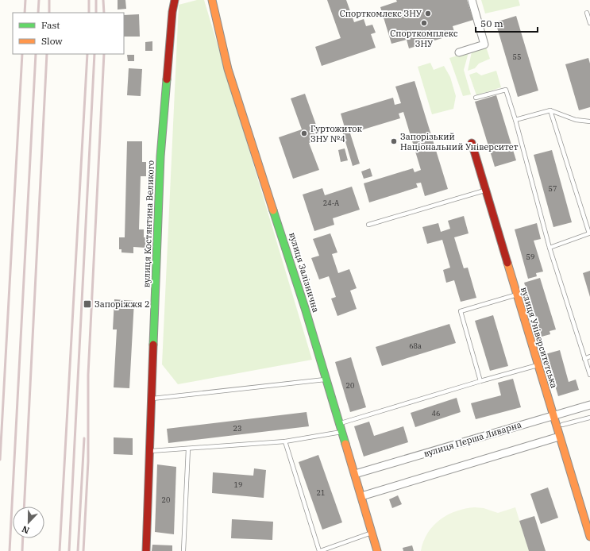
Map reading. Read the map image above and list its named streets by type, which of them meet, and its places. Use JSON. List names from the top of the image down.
{
  "streets": {
    "street": [
      "вулиця Костянтина Великого",
      "вулиця Залізнична",
      "вулиця Університетська",
      "вулиця Перша Ливарна"
    ]
  },
  "crossings": [
    ["вулиця Залізнична", "вулиця Перша Ливарна"],
    ["вулиця Університетська", "вулиця Перша Ливарна"]
  ],
  "places": {
    "other": [
      "Спорткомлекс ЗНУ",
      "Спорткомплекс ЗНУ",
      "Гуртожиток ЗНУ №4",
      "Запорізький Національний Університет"
    ],
    "transit": ["Запоріжжя 2"]
  },
  "house_numbers": [
    "55",
    "57",
    "24-А",
    "59",
    "68а",
    "20",
    "46",
    "23",
    "19",
    "21",
    "20"
  ],
  "legend": ["Fast", "Slow"],
  "scale_bar": "50 m",
  "north": "bottom"
}
